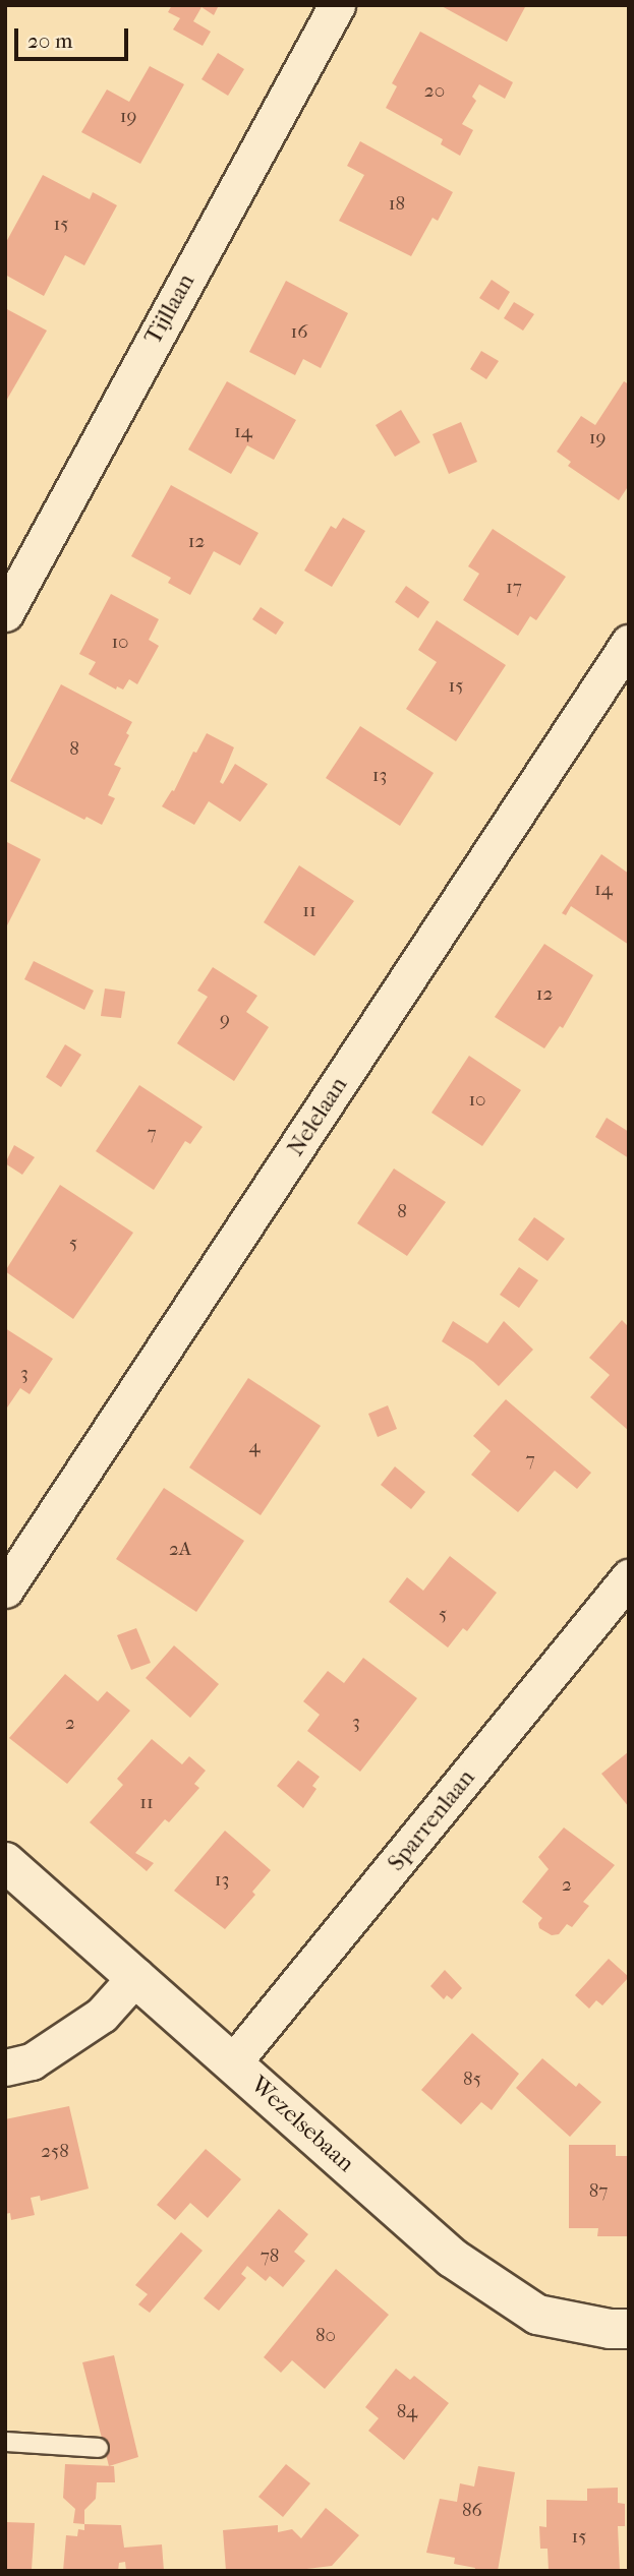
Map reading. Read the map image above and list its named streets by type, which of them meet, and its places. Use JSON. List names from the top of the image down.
{
  "streets": {
    "street": [
      "Tijllaan",
      "Nelelaan",
      "Sparrenlaan",
      "Wezelsebaan"
    ]
  },
  "crossings": [
    ["Sparrenlaan", "Wezelsebaan"]
  ],
  "house_numbers": [
    "20",
    "19",
    "18",
    "15",
    "16",
    "14",
    "19",
    "12",
    "17",
    "10",
    "15",
    "8",
    "13",
    "14",
    "11",
    "12",
    "9",
    "10",
    "7",
    "8",
    "5",
    "3",
    "4",
    "7",
    "2A",
    "5",
    "3",
    "2",
    "11",
    "13",
    "2",
    "85",
    "258",
    "87",
    "78",
    "80",
    "84",
    "86",
    "15"
  ],
  "scale_bar": "20 m"
}
